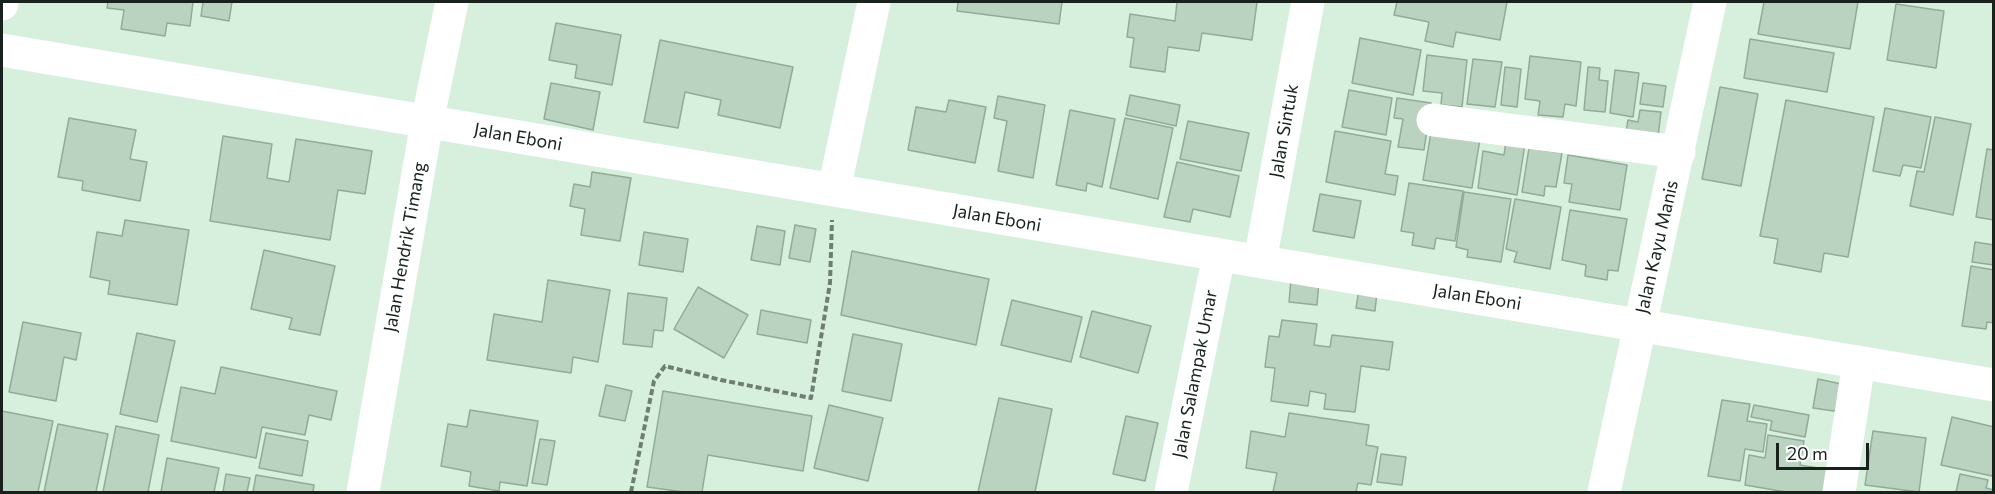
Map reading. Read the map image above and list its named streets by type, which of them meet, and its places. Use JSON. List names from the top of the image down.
{
  "streets": {
    "street": [
      "Jalan Sintuk",
      "Jalan Eboni",
      "Jalan Hendrik Timang",
      "Jalan Kayu Manis",
      "Jalan Salampak Umar"
    ]
  },
  "crossings": [
    ["Jalan Sintuk", "Jalan Eboni"],
    ["Jalan Eboni", "Jalan Hendrik Timang"],
    ["Jalan Eboni", "Jalan Kayu Manis"],
    ["Jalan Eboni", "Jalan Salampak Umar"]
  ],
  "scale_bar": "20 m"
}
